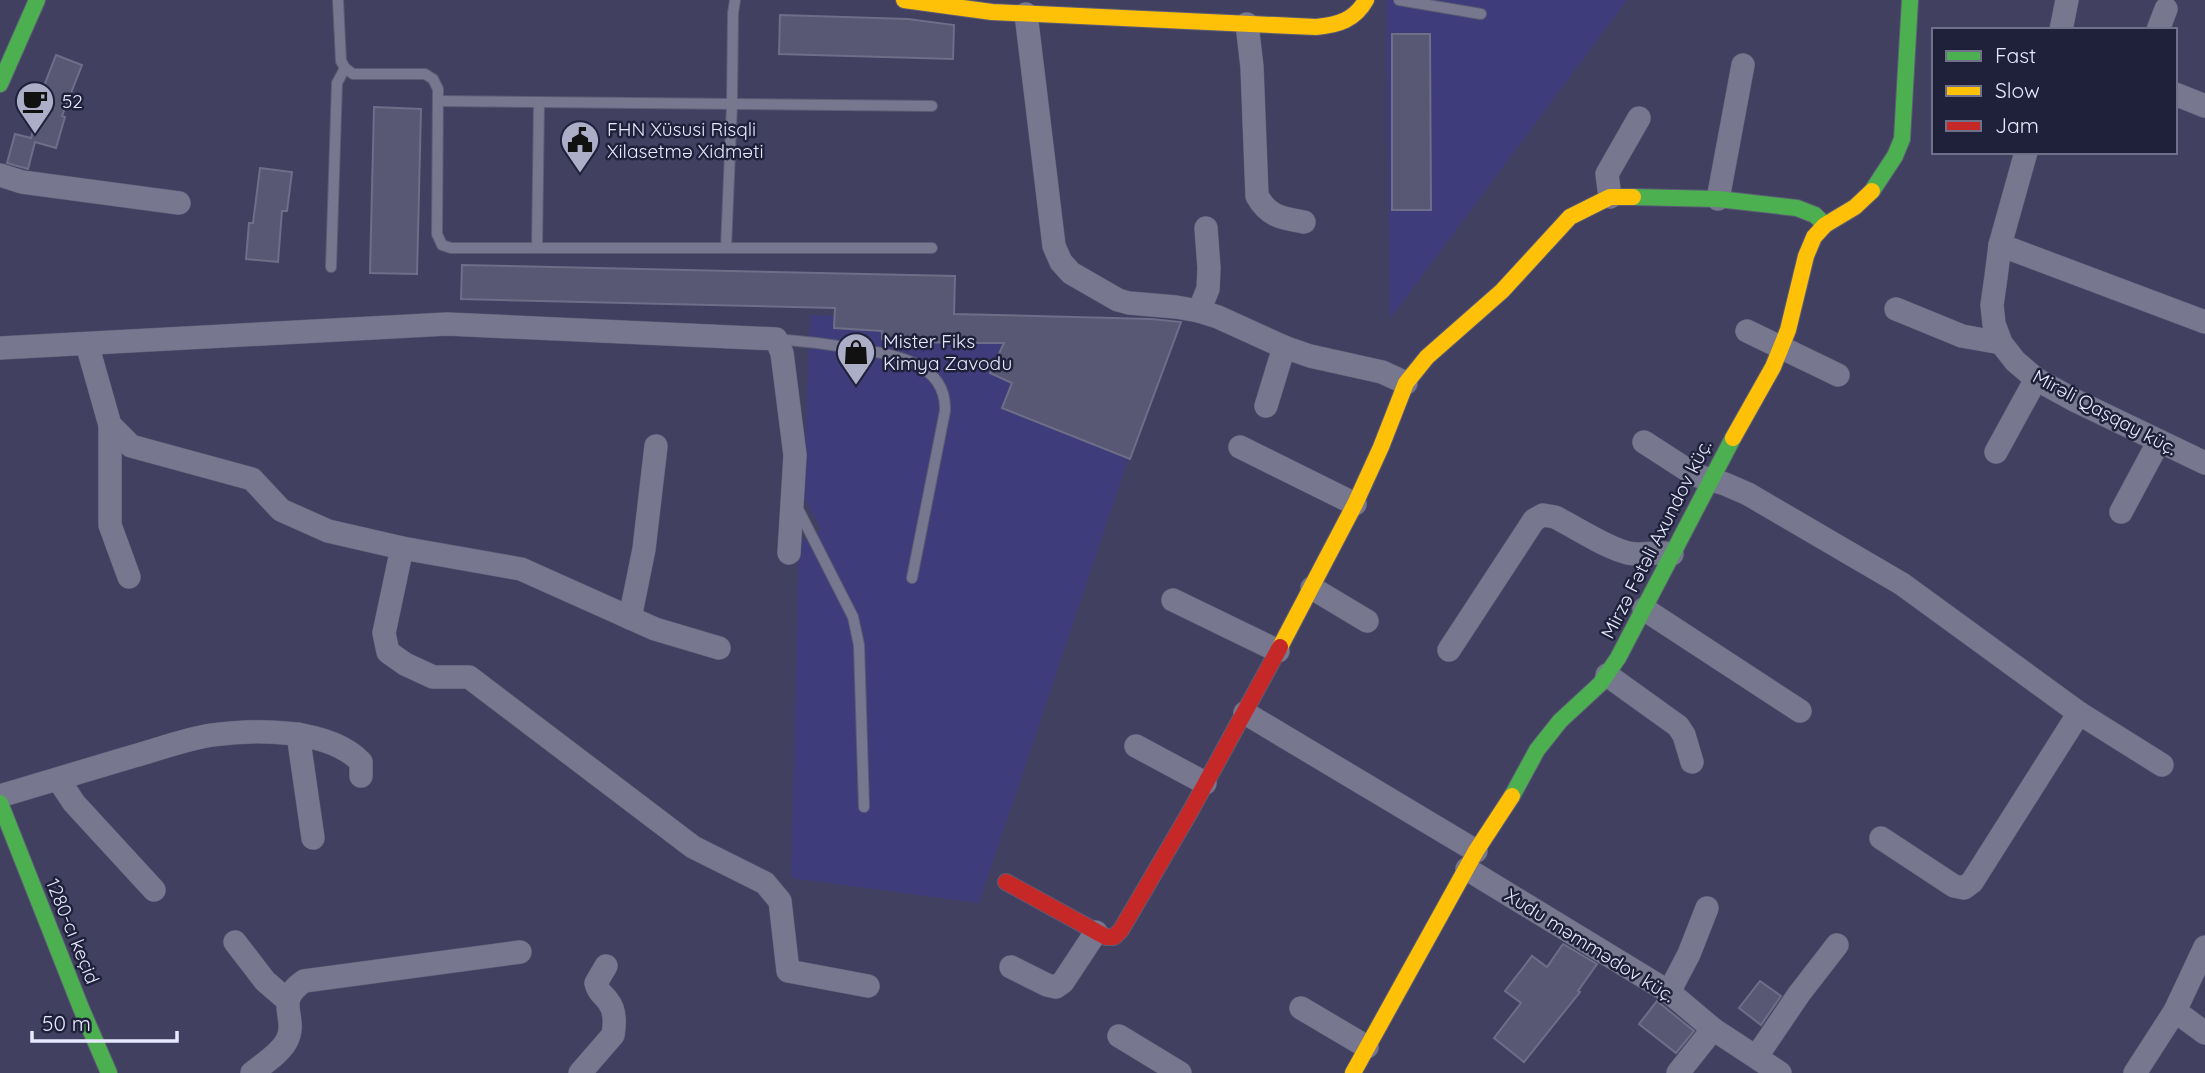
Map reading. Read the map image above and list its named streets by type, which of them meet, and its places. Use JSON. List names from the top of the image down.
{
  "streets": {
    "street": [
      "Mirəli Qaşqay küç.",
      "Mirzə Fətəli Axundov küç.",
      "1280-cı keçid",
      "Xudu məmmədov küç."
    ]
  },
  "crossings": [
    ["Mirzə Fətəli Axundov küç.", "Xudu məmmədov küç."]
  ],
  "places": {
    "cafe": ["52"],
    "public building": ["FHN Xüsusi Risqli Xilasetmə Xidməti"],
    "shop": ["Mister Fiks Kimya Zavodu"]
  },
  "legend": ["Fast", "Slow", "Jam"],
  "scale_bar": "50 m"
}
